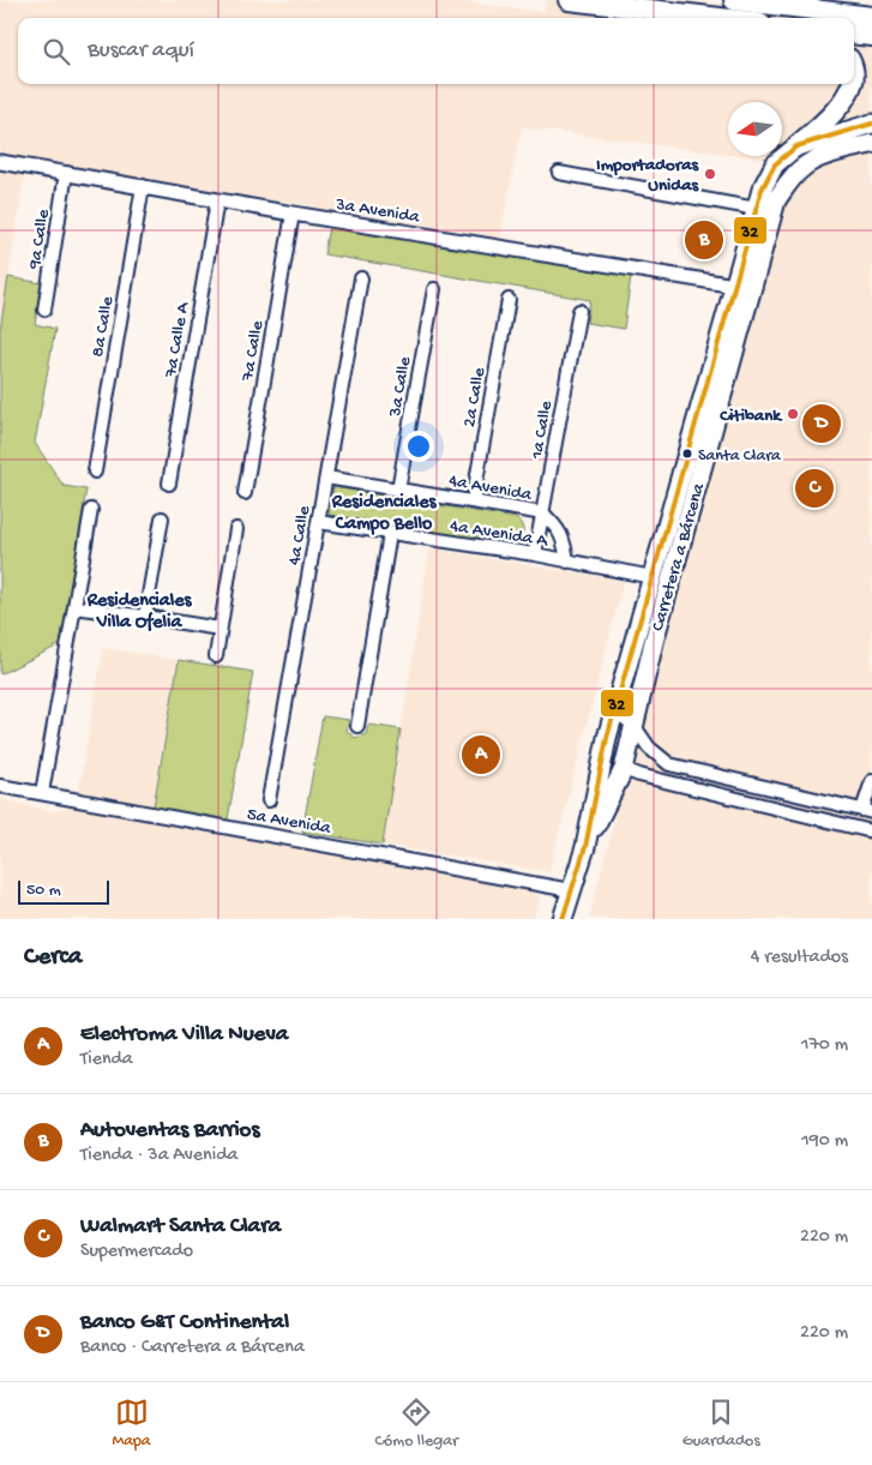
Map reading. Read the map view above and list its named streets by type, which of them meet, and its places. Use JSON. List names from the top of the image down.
{
  "streets": {
    "main road": ["Carretera a Bárcena"],
    "street": [
      "3a Avenida",
      "9a Calle",
      "8a Calle",
      "7a Calle A",
      "7a Calle",
      "3a Calle",
      "2a Calle",
      "1a Calle",
      "4a Avenida",
      "4a Avenida A",
      "4a Calle",
      "5a Avenida"
    ]
  },
  "crossings": [
    ["3a Avenida", "9a Calle"],
    ["3a Avenida", "8a Calle"],
    ["3a Avenida", "7a Calle A"],
    ["3a Avenida", "7a Calle"],
    ["3a Avenida", "Carretera a Bárcena"],
    ["3a Calle", "4a Avenida"],
    ["2a Calle", "4a Avenida"],
    ["1a Calle", "4a Avenida"],
    ["1a Calle", "4a Avenida A"],
    ["4a Avenida", "4a Avenida A"],
    ["4a Avenida", "4a Calle"],
    ["4a Avenida A", "4a Calle"],
    ["4a Avenida A", "Carretera a Bárcena"],
    ["Carretera a Bárcena", "5a Avenida"]
  ],
  "districts": ["Residenciales Campo Bello", "Residenciales Villa Ofelia"],
  "places": ["Importadoras Unidas", "Citibank", "Santa Clara"],
  "lines": ["transit line 32"],
  "scale_bar": "50 m",
  "north": "left",
  "page": {
    "search": "Buscar aquí",
    "pins": [
      "B",
      "D",
      "C",
      "A"
    ],
    "scale": "50 m",
    "heading": ["Cerca", "4 resultados"],
    "list": [
      {
        "mark": "A",
        "name": "Electroma Villa Nueva",
        "note": "Tienda",
        "value": "170 m"
      },
      {
        "mark": "B",
        "name": "Autoventas Barrios",
        "note": "Tienda · 3a Avenida",
        "value": "190 m"
      },
      {
        "mark": "C",
        "name": "Walmart Santa Clara",
        "note": "Supermercado",
        "value": "220 m"
      },
      {
        "mark": "D",
        "name": "Banco G&T Continental",
        "note": "Banco · Carretera a Bárcena",
        "value": "220 m"
      }
    ],
    "nav": ["Mapa", "Cómo llegar", "Guardados"]
  }
}
